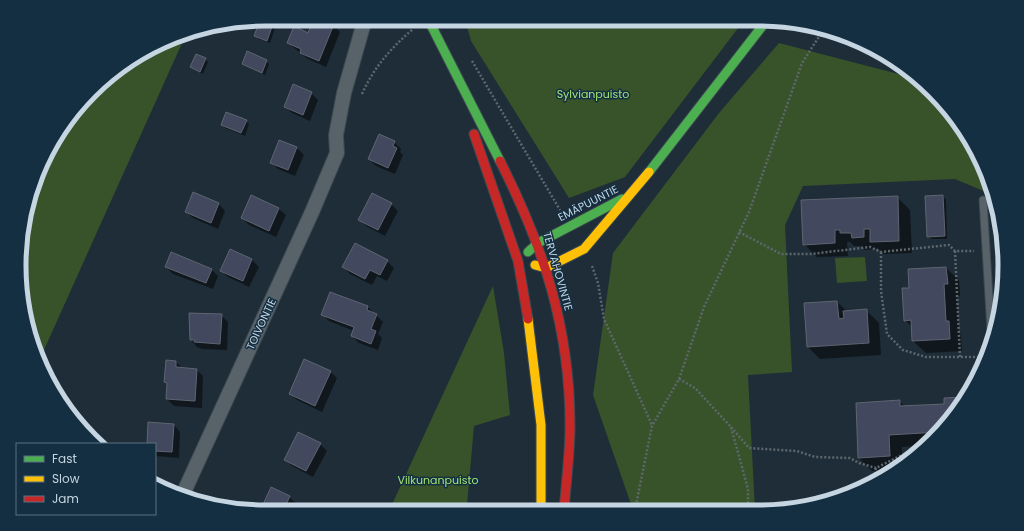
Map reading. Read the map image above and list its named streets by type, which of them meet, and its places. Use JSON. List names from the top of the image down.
{
  "streets": {
    "main road": ["EMÄPUUNTIE", "TERVAHOVINTIE"],
    "street": ["TOIVONTIE"]
  },
  "crossings": [
    ["EMÄPUUNTIE", "TERVAHOVINTIE"]
  ],
  "parks": ["Sylvianpuisto", "Vilkunanpuisto"],
  "legend": ["Fast", "Slow", "Jam"]
}
